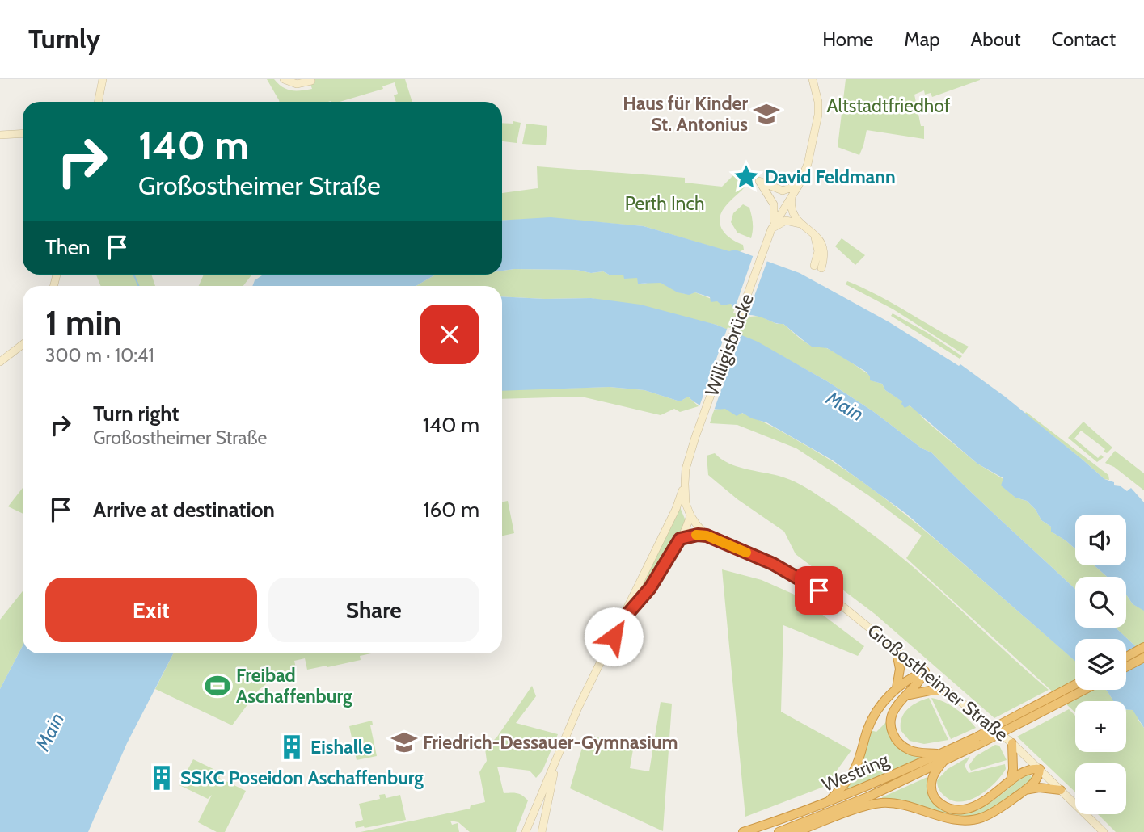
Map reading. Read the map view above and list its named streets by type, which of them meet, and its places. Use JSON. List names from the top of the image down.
{
  "streets": {
    "highway": ["Westring"],
    "main road": ["Willigisbrücke", "Großostheimer Straße"]
  },
  "crossings": [
    ["Willigisbrücke", "Großostheimer Straße"]
  ],
  "water": ["Main"],
  "parks": ["Altstadtfriedhof", "Perth Inch"],
  "places": {
    "school or university": ["Haus für Kinder St. Antonius", "Friedrich-Dessauer-Gymnasium"],
    "place": ["David Feldmann"],
    "sports": ["Freibad Aschaffenburg"],
    "building": ["Eishalle", "SSKC Poseidon Aschaffenburg"]
  },
  "page": {
    "header": "Turnly",
    "nav": [
      "Home",
      "Map",
      "About",
      "Contact"
    ],
    "turn": ["140 m", "Großostheimer Straße"],
    "then": "Then",
    "heading": ["1 min", "300 m · 10:41"],
    "list": [
      {
        "name": "Turn right",
        "note": "Großostheimer Straße",
        "value": "140 m"
      },
      {
        "name": "Arrive at destination",
        "value": "160 m"
      }
    ],
    "map_buttons": ["+", "−"],
    "buttons": ["Exit", "Share"]
  }
}
